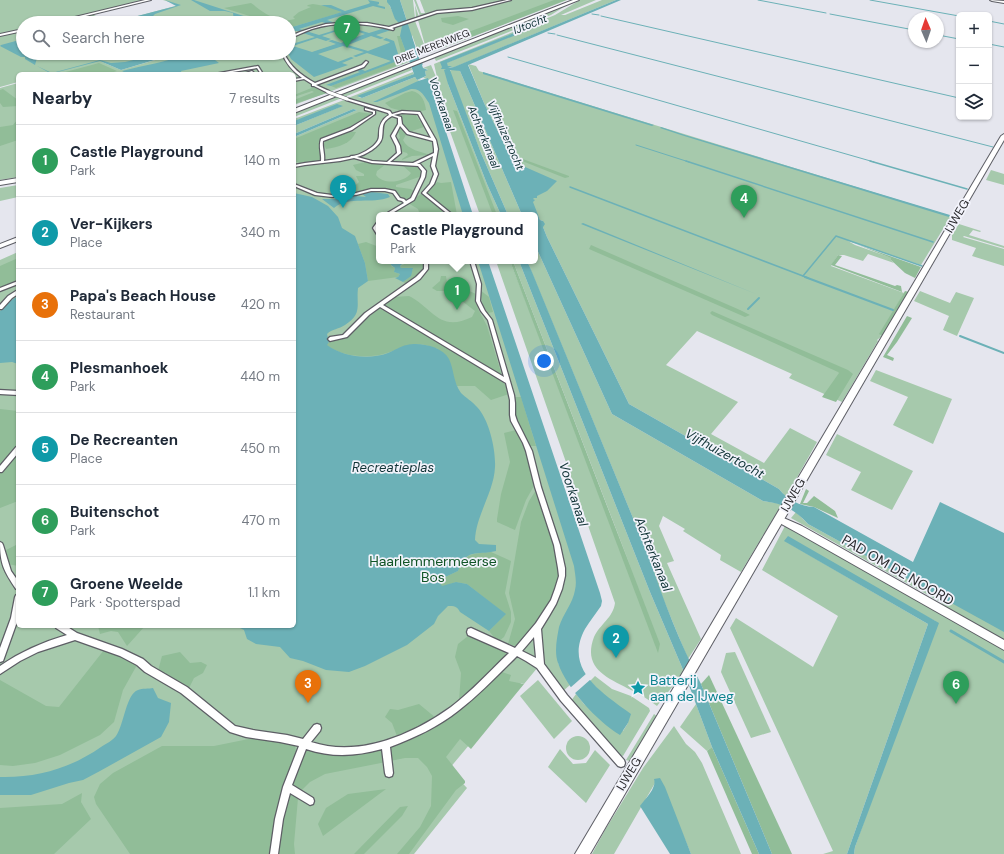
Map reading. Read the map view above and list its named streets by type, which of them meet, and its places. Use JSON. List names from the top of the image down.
{
  "streets": {
    "highway": ["DRIE MERENWEG"],
    "street": ["IJWEG", "PAD OM DE NOORD"]
  },
  "crossings": [
    ["IJWEG", "PAD OM DE NOORD"]
  ],
  "water": [
    "IJtocht",
    "Voorkanaal",
    "Vijfhuizertocht",
    "Achterkanaal",
    "Recreatieplas"
  ],
  "parks": ["Haarlemmermeerse Bos"],
  "places": {
    "place": ["Batterij aan de IJweg"]
  },
  "north": "top",
  "page": {
    "map_buttons": ["+", "−"],
    "pins": [
      "7",
      "5",
      "4",
      "1",
      "2",
      "3",
      "6"
    ],
    "search": "Search here",
    "heading": ["Nearby", "7 results"],
    "list": [
      {
        "mark": "1",
        "name": "Castle Playground",
        "note": "Park",
        "value": "140 m"
      },
      {
        "mark": "2",
        "name": "Ver-Kijkers",
        "note": "Place",
        "value": "340 m"
      },
      {
        "mark": "3",
        "name": "Papa's Beach House",
        "note": "Restaurant",
        "value": "420 m"
      },
      {
        "mark": "4",
        "name": "Plesmanhoek",
        "note": "Park",
        "value": "440 m"
      },
      {
        "mark": "5",
        "name": "De Recreanten",
        "note": "Place",
        "value": "450 m"
      },
      {
        "mark": "6",
        "name": "Buitenschot",
        "note": "Park",
        "value": "470 m"
      },
      {
        "mark": "7",
        "name": "Groene Weelde",
        "note": "Park · Spotterspad",
        "value": "1.1 km"
      }
    ],
    "popup": ["Castle Playground", "Park"]
  }
}
